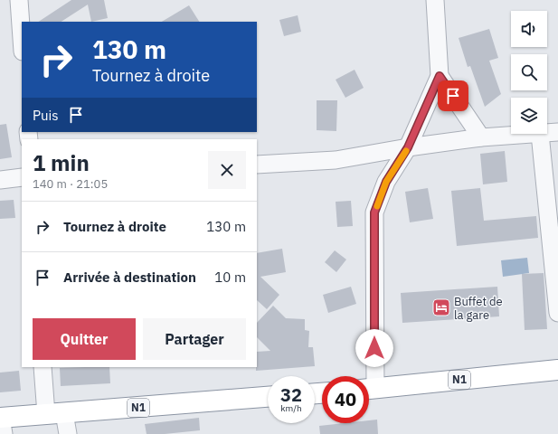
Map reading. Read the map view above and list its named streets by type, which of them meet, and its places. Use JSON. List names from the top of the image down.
{
  "streets": {
    "highway": ["N1"]
  },
  "places": {
    "hotel": ["Buffet de la gare"]
  },
  "page": {
    "turn": ["130 m", "Tournez à droite"],
    "then": "Puis",
    "heading": ["1 min", "140 m · 21:05"],
    "list": [
      {
        "name": "Tournez à droite",
        "value": "130 m"
      },
      {
        "name": "Arrivée à destination",
        "value": "10 m"
      }
    ],
    "buttons": ["Quitter", "Partager"],
    "speed": "32 km/h",
    "limit": "40"
  }
}
